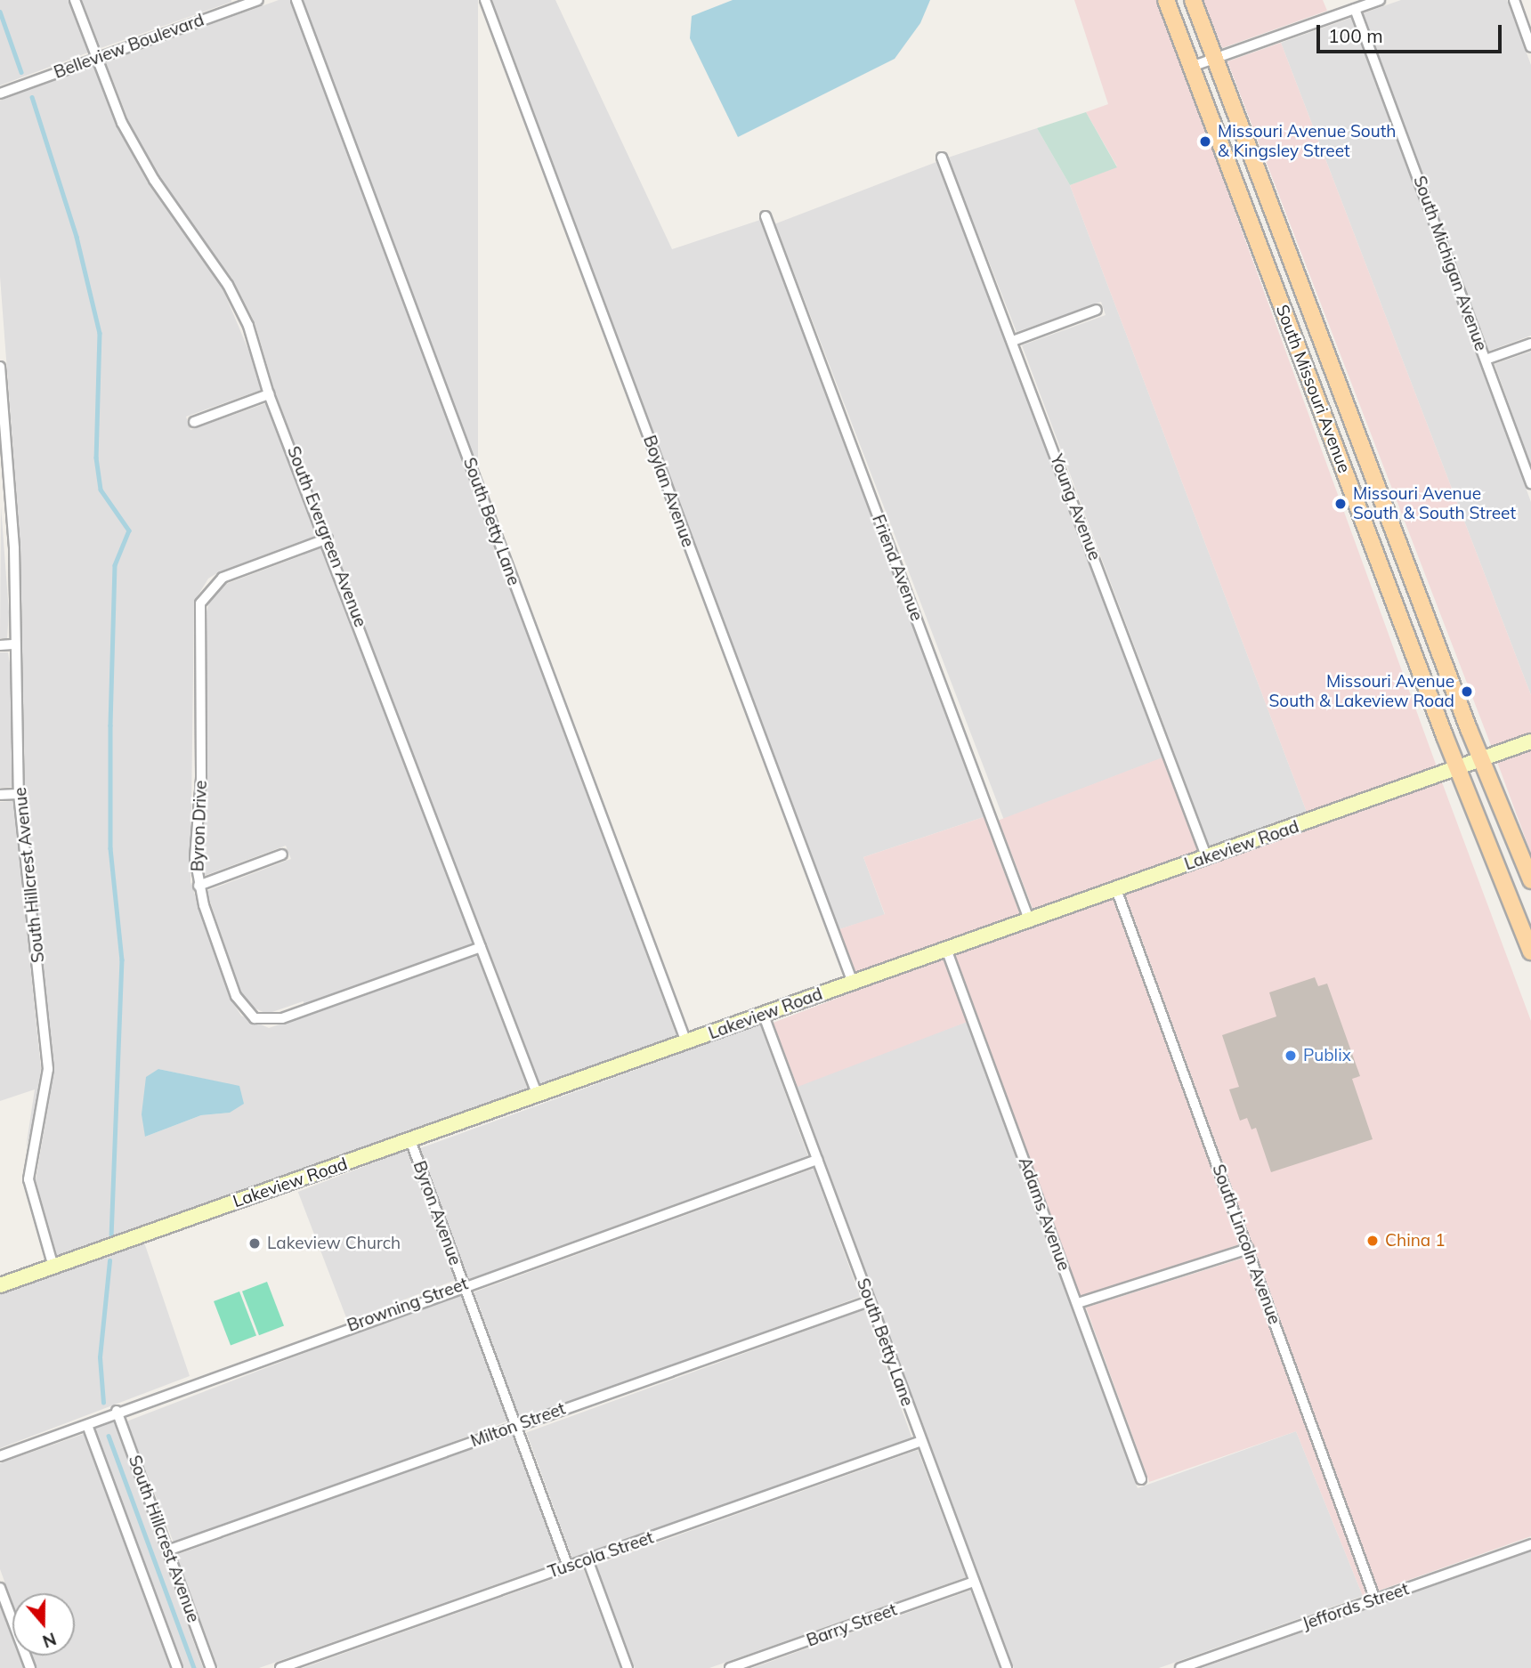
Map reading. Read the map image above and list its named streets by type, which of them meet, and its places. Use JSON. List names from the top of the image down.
{
  "streets": {
    "main road": ["South Missouri Avenue"],
    "street": [
      "Belleview Boulevard",
      "South Michigan Avenue",
      "Boylan Avenue",
      "Young Avenue",
      "South Betty Lane",
      "South Evergreen Avenue",
      "Friend Avenue",
      "Byron Drive",
      "Lakeview Road",
      "South Hillcrest Avenue",
      "Byron Avenue",
      "Adams Avenue",
      "South Lincoln Avenue",
      "Browning Street",
      "Milton Street",
      "Tuscola Street",
      "Jeffords Street",
      "Barry Street"
    ]
  },
  "crossings": [
    ["Belleview Boulevard", "South Evergreen Avenue"],
    ["South Missouri Avenue", "Lakeview Road"],
    ["Boylan Avenue", "Lakeview Road"],
    ["Young Avenue", "Lakeview Road"],
    ["South Betty Lane", "Lakeview Road"],
    ["South Betty Lane", "Browning Street"],
    ["South Betty Lane", "Milton Street"],
    ["South Betty Lane", "Tuscola Street"],
    ["South Betty Lane", "Barry Street"],
    ["South Evergreen Avenue", "Byron Drive"],
    ["South Evergreen Avenue", "Lakeview Road"],
    ["Friend Avenue", "Lakeview Road"],
    ["Lakeview Road", "South Hillcrest Avenue"],
    ["Lakeview Road", "Byron Avenue"],
    ["Lakeview Road", "Adams Avenue"],
    ["Lakeview Road", "South Lincoln Avenue"],
    ["South Hillcrest Avenue", "Browning Street"],
    ["South Hillcrest Avenue", "Milton Street"],
    ["Byron Avenue", "Browning Street"],
    ["Byron Avenue", "Milton Street"],
    ["Byron Avenue", "Tuscola Street"],
    ["South Lincoln Avenue", "Jeffords Street"]
  ],
  "places": [
    "Missouri Avenue South & Kingsley Street",
    "Missouri Avenue South & South Street",
    "Missouri Avenue South & Lakeview Road",
    "Publix",
    "China 1",
    "Lakeview Church"
  ],
  "scale_bar": "100 m",
  "north": "bottom"
}
